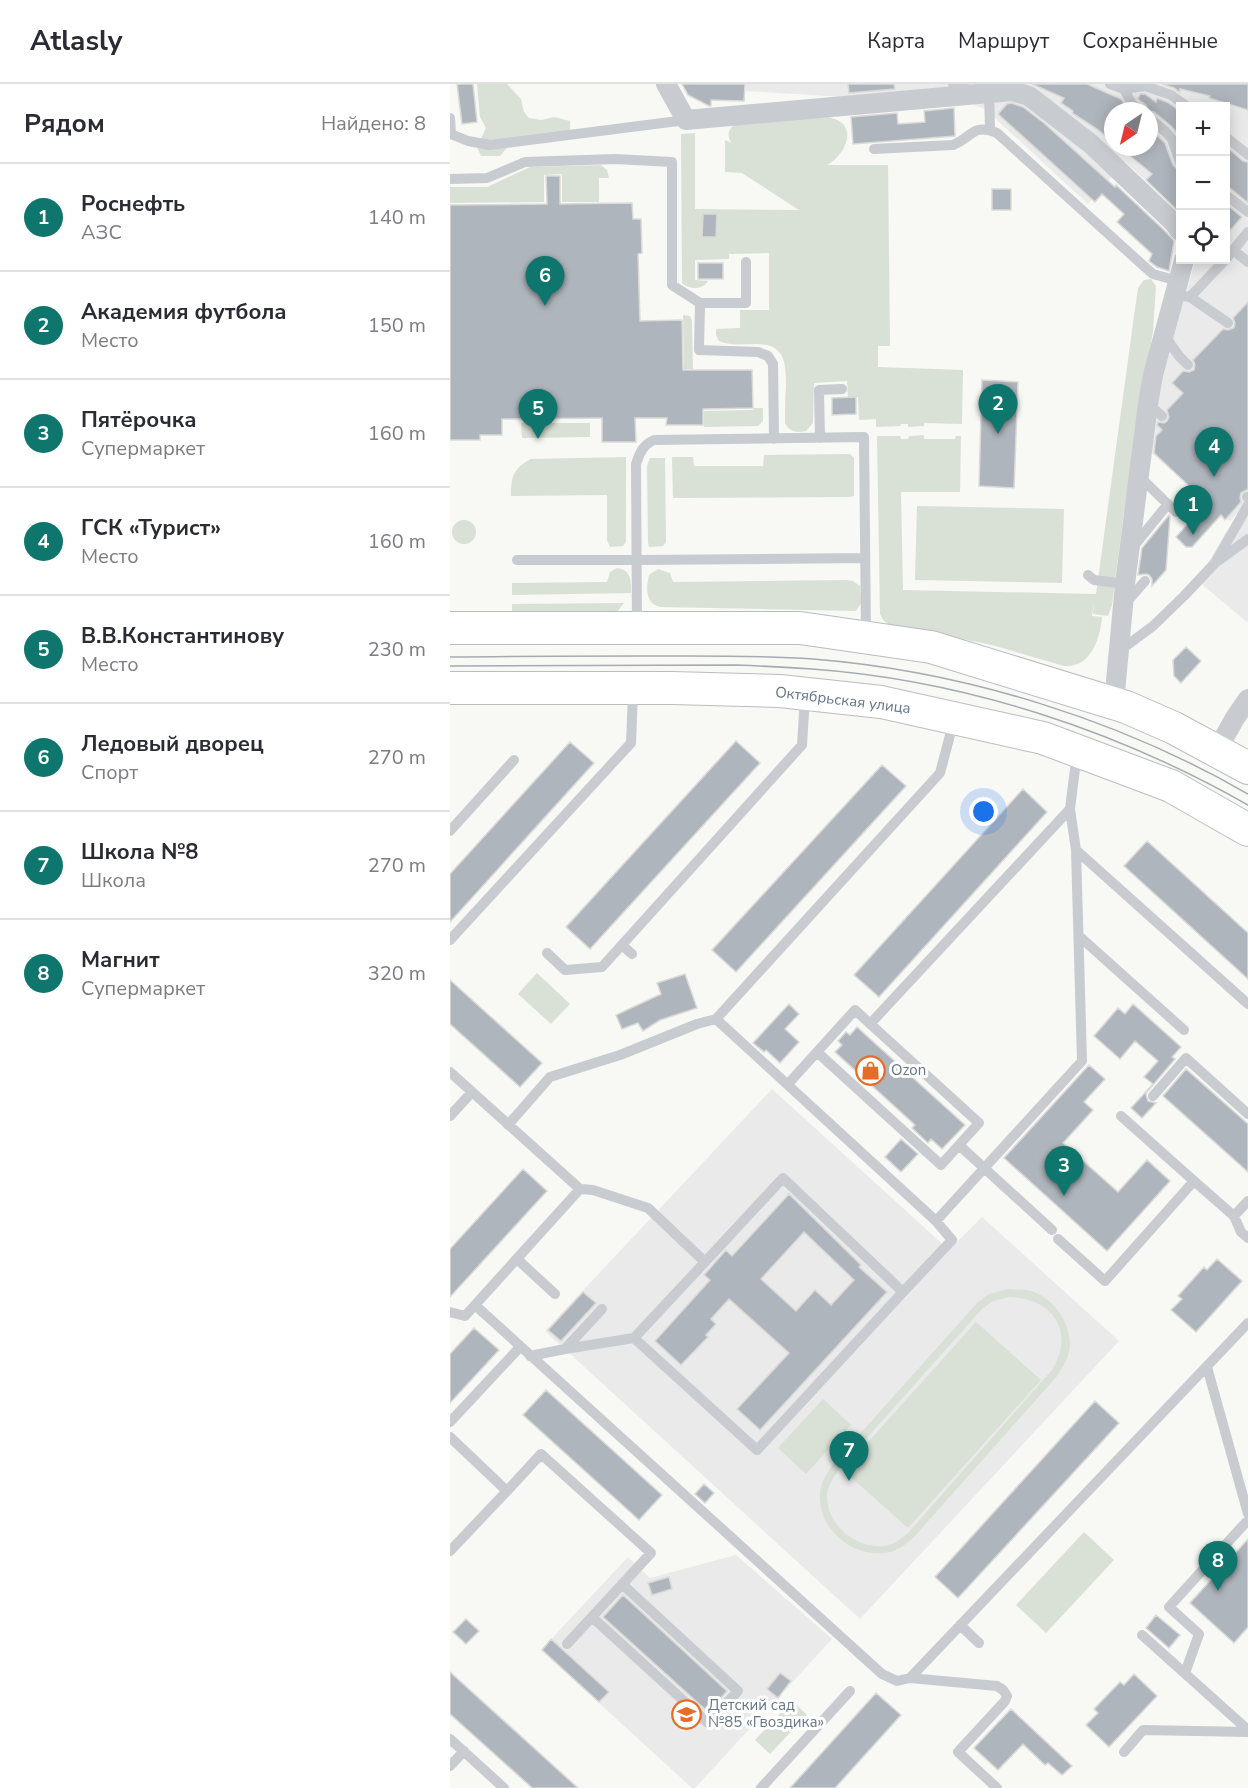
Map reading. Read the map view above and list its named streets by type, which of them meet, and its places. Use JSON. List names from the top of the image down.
{
  "streets": {
    "main road": ["Октябрьская улица"]
  },
  "places": {
    "shop": ["Ozon"],
    "school or university": ["Детский сад №85 «Гвоздика»"]
  },
  "north": "bottom left",
  "page": {
    "header": "Atlasly",
    "nav": ["Карта", "Маршрут", "Сохранённые"],
    "heading": ["Рядом", "Найдено: 8"],
    "map_buttons": ["+", "−"],
    "list": [
      {
        "mark": "1",
        "name": "Роснефть",
        "note": "АЗС",
        "value": "140 m"
      },
      {
        "mark": "2",
        "name": "Академия футбола",
        "note": "Место",
        "value": "150 m"
      },
      {
        "mark": "3",
        "name": "Пятёрочка",
        "note": "Супермаркет",
        "value": "160 m"
      },
      {
        "mark": "4",
        "name": "ГСК «Турист»",
        "note": "Место",
        "value": "160 m"
      },
      {
        "mark": "5",
        "name": "В.В.Константинову",
        "note": "Место",
        "value": "230 m"
      },
      {
        "mark": "6",
        "name": "Ледовый дворец",
        "note": "Спорт",
        "value": "270 m"
      },
      {
        "mark": "7",
        "name": "Школа №8",
        "note": "Школа",
        "value": "270 m"
      },
      {
        "mark": "8",
        "name": "Магнит",
        "note": "Супермаркет",
        "value": "320 m"
      }
    ],
    "pins": [
      "6",
      "2",
      "5",
      "4",
      "1",
      "3",
      "7",
      "8"
    ]
  }
}
